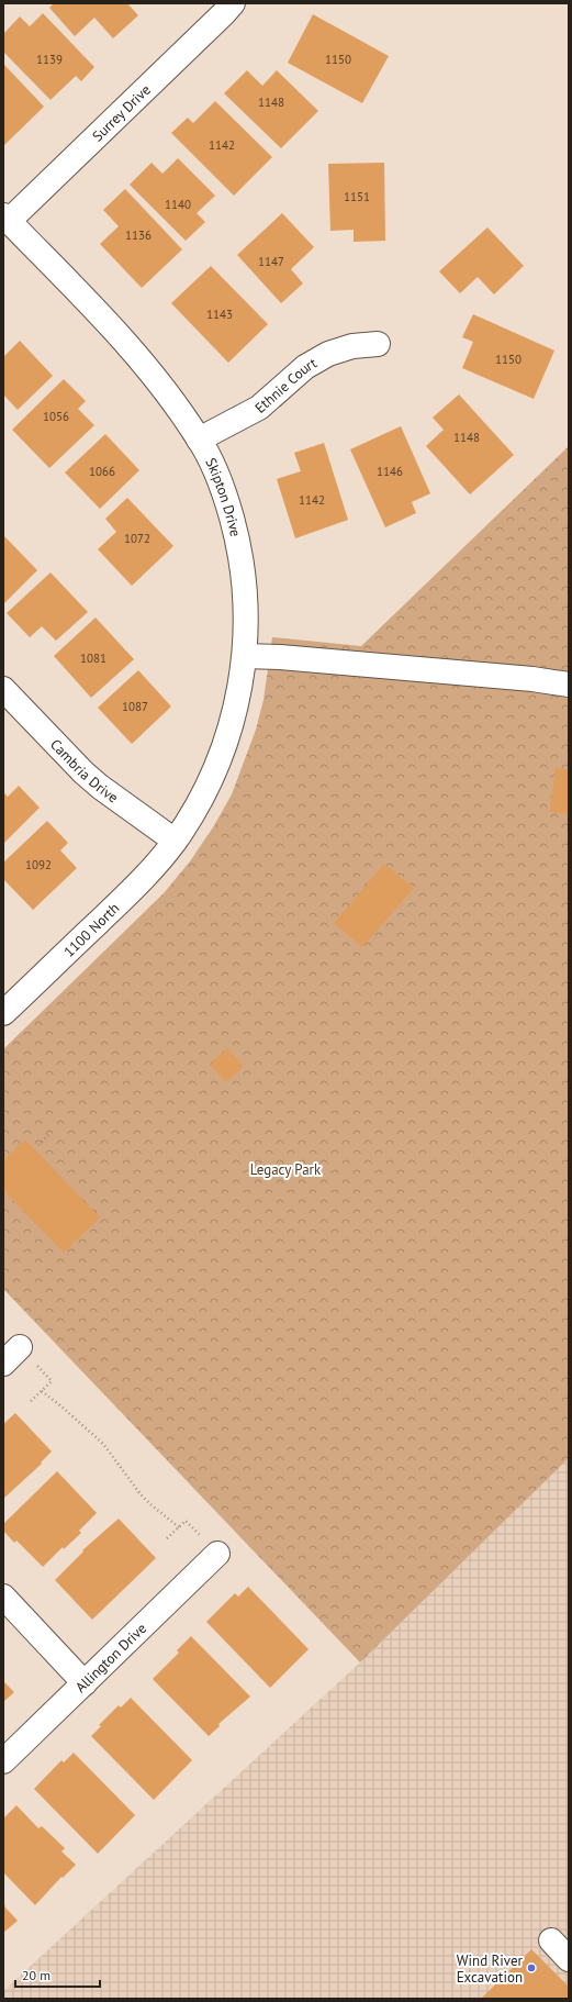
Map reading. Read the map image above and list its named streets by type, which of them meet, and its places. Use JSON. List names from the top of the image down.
{
  "streets": {
    "street": [
      "Surrey Drive",
      "Ethnie Court",
      "Skipton Drive",
      "Cambria Drive",
      "1100 North",
      "Allington Drive"
    ]
  },
  "crossings": [
    ["Surrey Drive", "Skipton Drive"],
    ["Ethnie Court", "Skipton Drive"],
    ["Skipton Drive", "Cambria Drive"],
    ["Skipton Drive", "1100 North"],
    ["Cambria Drive", "1100 North"]
  ],
  "parks": ["Legacy Park"],
  "places": ["Wind River Excavation"],
  "house_numbers": [
    "1139",
    "1150",
    "1148",
    "1142",
    "1151",
    "1140",
    "1136",
    "1147",
    "1143",
    "1150",
    "1056",
    "1148",
    "1066",
    "1146",
    "1142",
    "1072",
    "1081",
    "1087",
    "1092"
  ],
  "scale_bar": "20 m"
}
